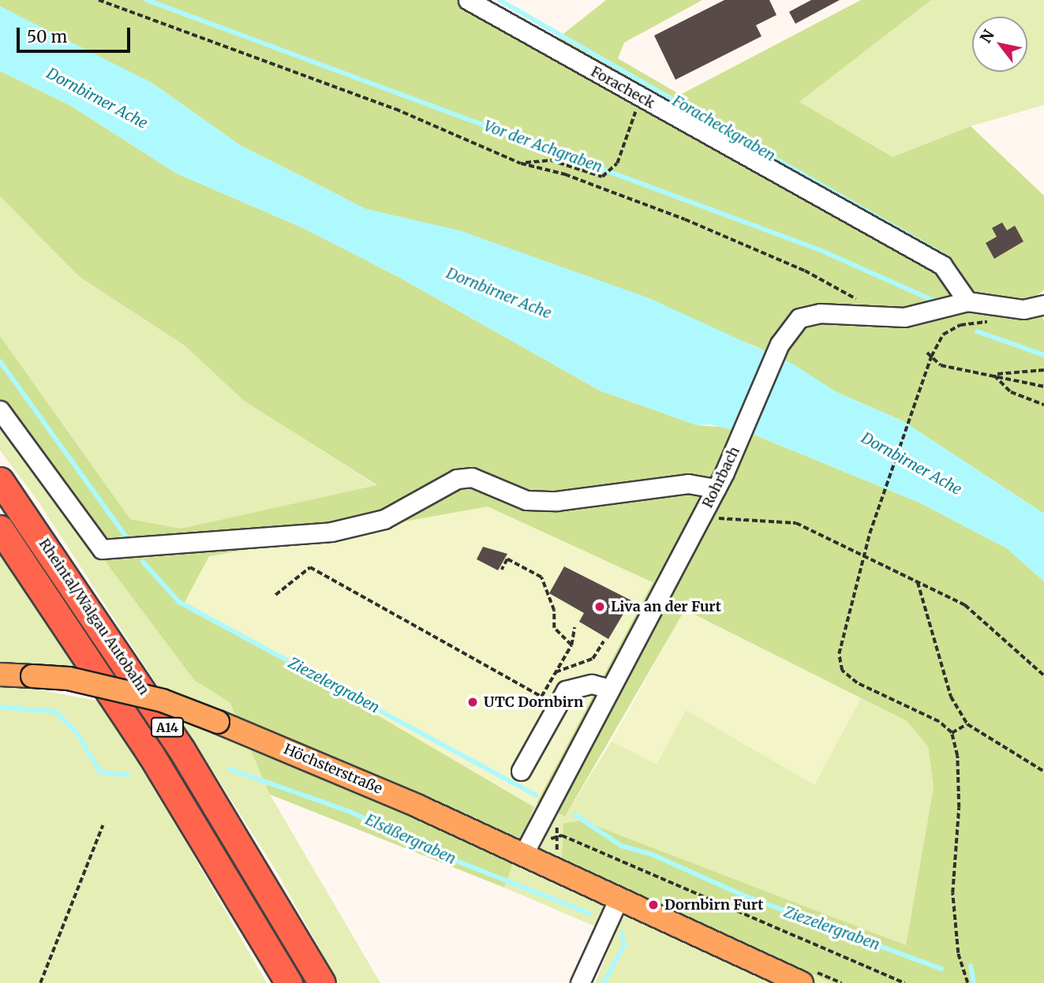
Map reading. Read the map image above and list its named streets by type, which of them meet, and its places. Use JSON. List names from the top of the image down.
{
  "streets": {
    "highway": ["Rheintal/Walgau Autobahn", "A14"],
    "main road": ["Höchsterstraße"],
    "street": ["Foracheck", "Rohrbach"]
  },
  "crossings": [
    ["Foracheck", "Rohrbach"],
    ["Rohrbach", "Höchsterstraße"]
  ],
  "water": [
    "Dornbirner Ache",
    "Foracheckgraben",
    "Vor der Achgraben",
    "Ziezelergraben",
    "Elsäßergraben"
  ],
  "places": ["Liva an der Furt", "UTC Dornbirn", "Dornbirn Furt"],
  "scale_bar": "50 m",
  "north": "top left"
}
